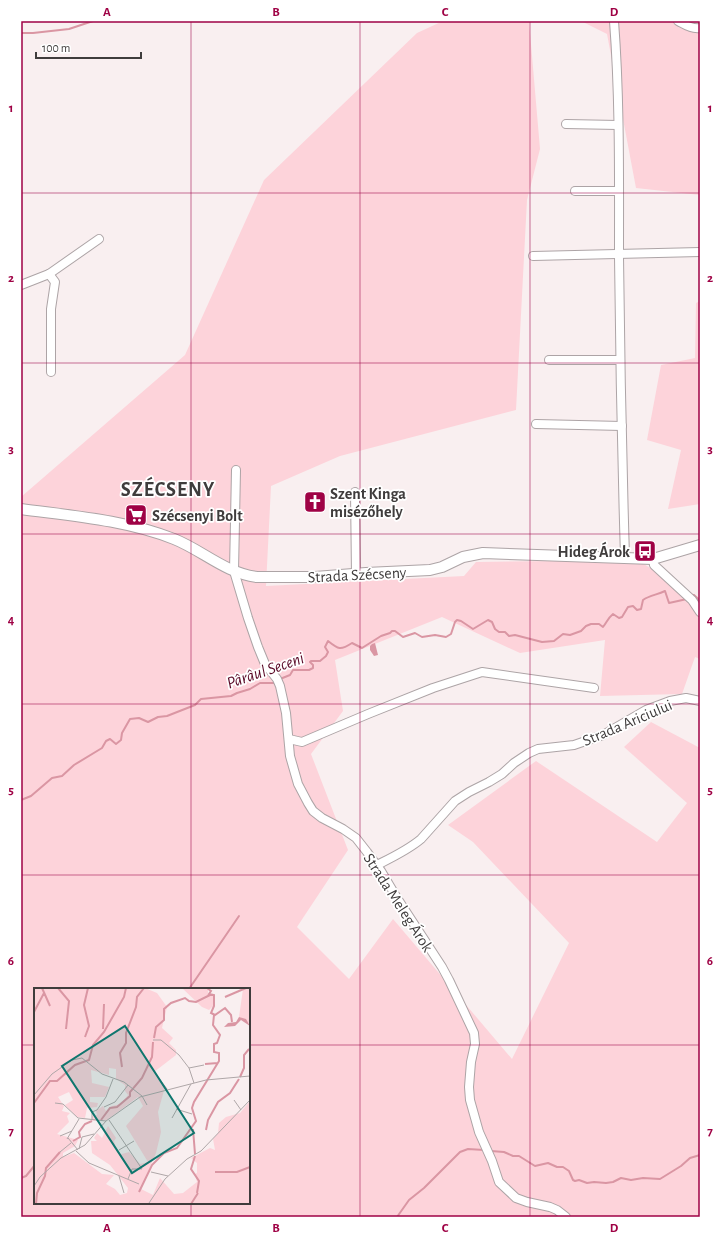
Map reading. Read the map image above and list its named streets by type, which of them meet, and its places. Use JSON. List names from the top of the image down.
{
  "streets": {
    "street": ["Strada Szécseny", "Strada Ariciului", "Strada Meleg Árok"]
  },
  "crossings": [
    ["Strada Szécseny", "Strada Meleg Árok"],
    ["Strada Ariciului", "Strada Meleg Árok"]
  ],
  "districts": ["SZÉCSENY"],
  "water": ["Pârâul Seceni"],
  "places": {
    "church": ["Szent Kinga misézőhely"],
    "supermarket": ["Szécsenyi Bolt"],
    "bus stop": ["Hideg Árok"]
  },
  "scale_bar": "100 m",
  "grid": {
    "columns": [
      "A",
      "B",
      "C",
      "D"
    ],
    "rows": [
      "1",
      "2",
      "3",
      "4",
      "5",
      "6",
      "7"
    ]
  }
}
